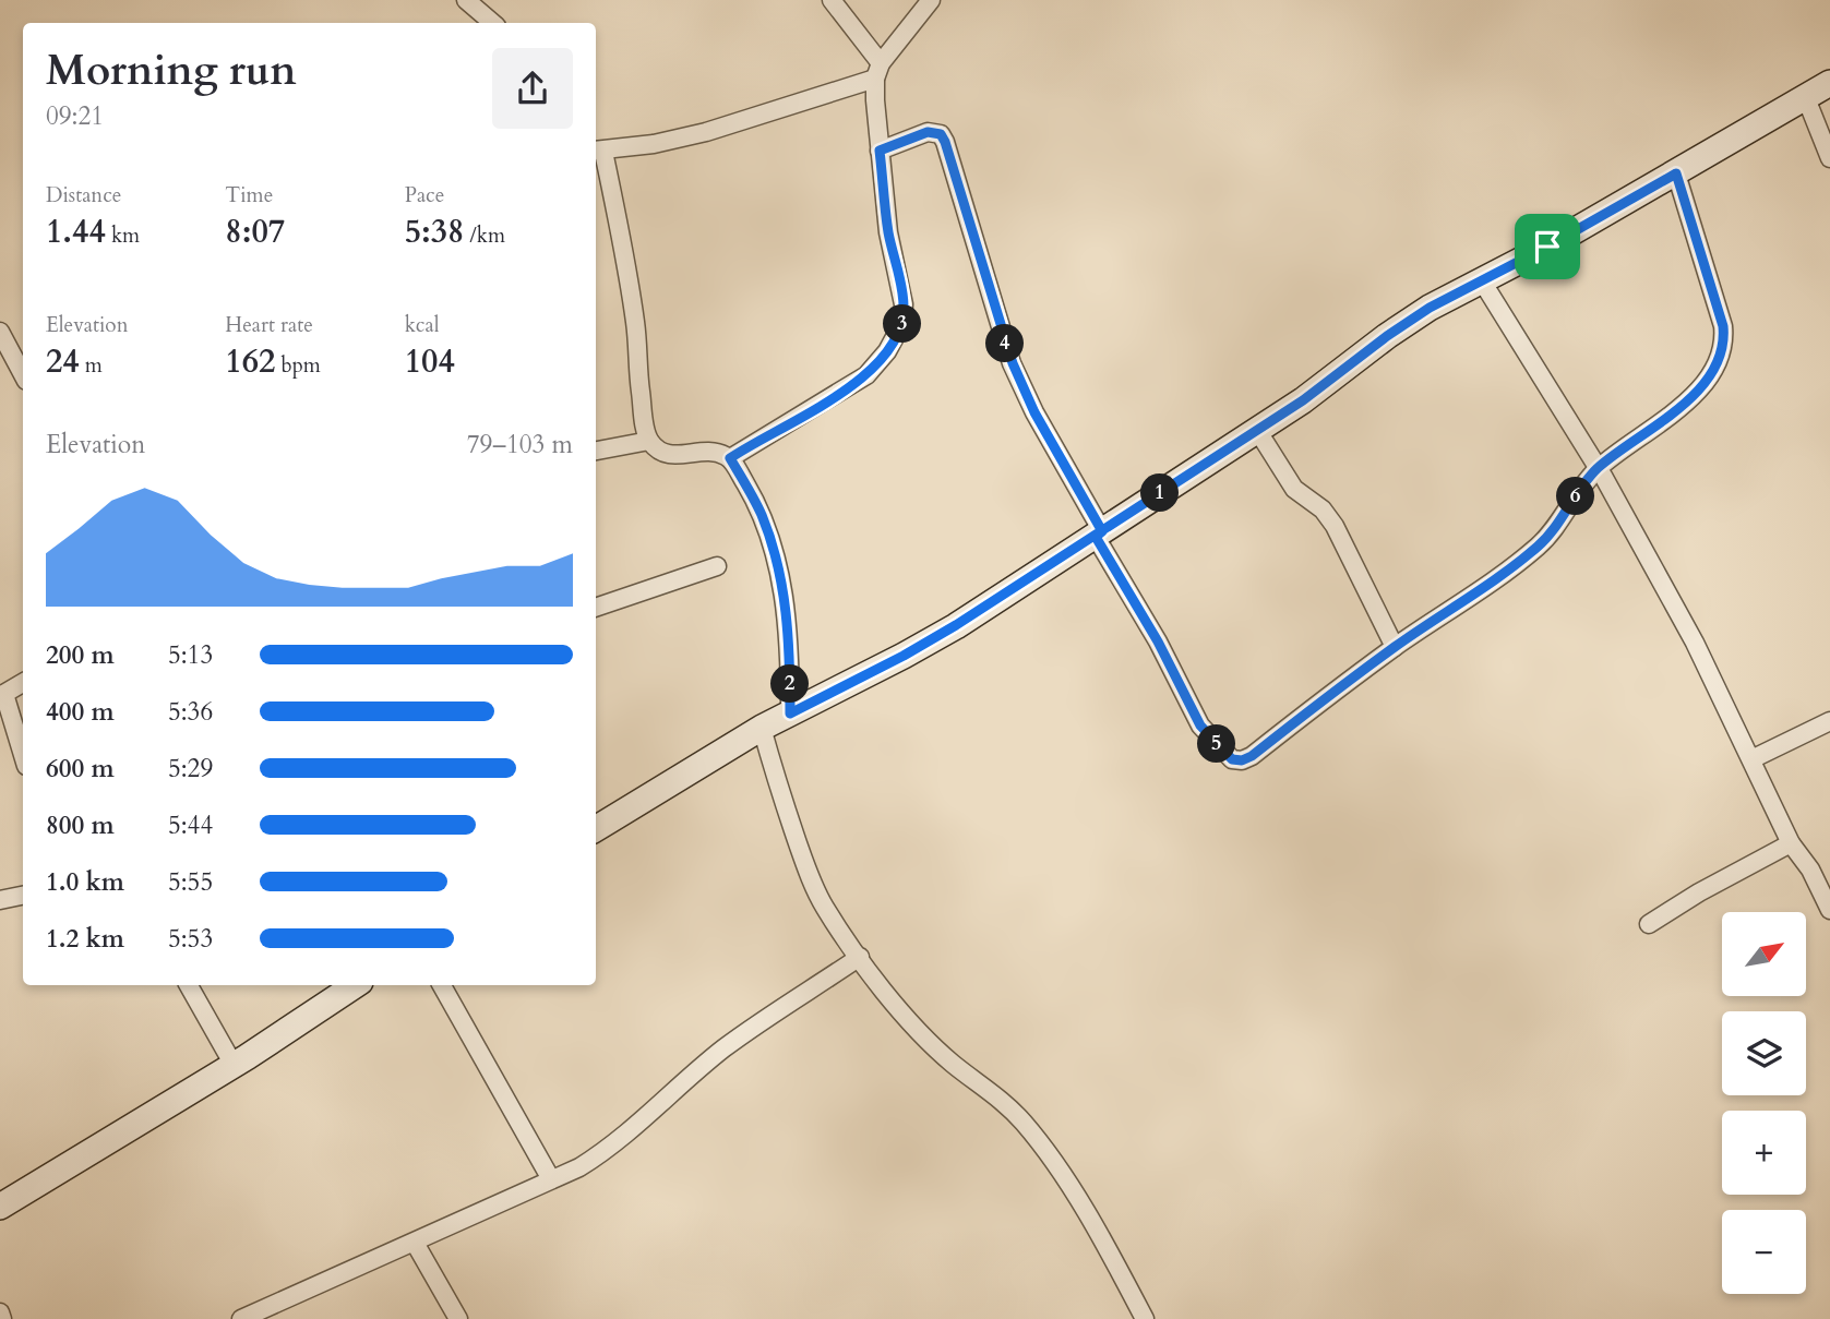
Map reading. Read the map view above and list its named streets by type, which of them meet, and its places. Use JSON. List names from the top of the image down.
{
  "north": "top right",
  "page": {
    "heading": ["Morning run", "09:21"],
    "stats": [
      ["Distance", "1.44 km"],
      ["Time", "8:07"],
      ["Pace", "5:38 /km"],
      ["Elevation", "24 m"],
      ["Heart rate", "162 bpm"],
      ["kcal", "104"]
    ],
    "pins": [
      "3",
      "4",
      "1",
      "6",
      "2",
      "5"
    ],
    "chart": ["Elevation", "79–103 m"],
    "list": [
      {
        "name": "200 m",
        "note": "5:13"
      },
      {
        "name": "400 m",
        "note": "5:36"
      },
      {
        "name": "600 m",
        "note": "5:29"
      },
      {
        "name": "800 m",
        "note": "5:44"
      },
      {
        "name": "1.0 km",
        "note": "5:55"
      },
      {
        "name": "1.2 km",
        "note": "5:53"
      }
    ],
    "map_buttons": ["+", "−"]
  }
}
